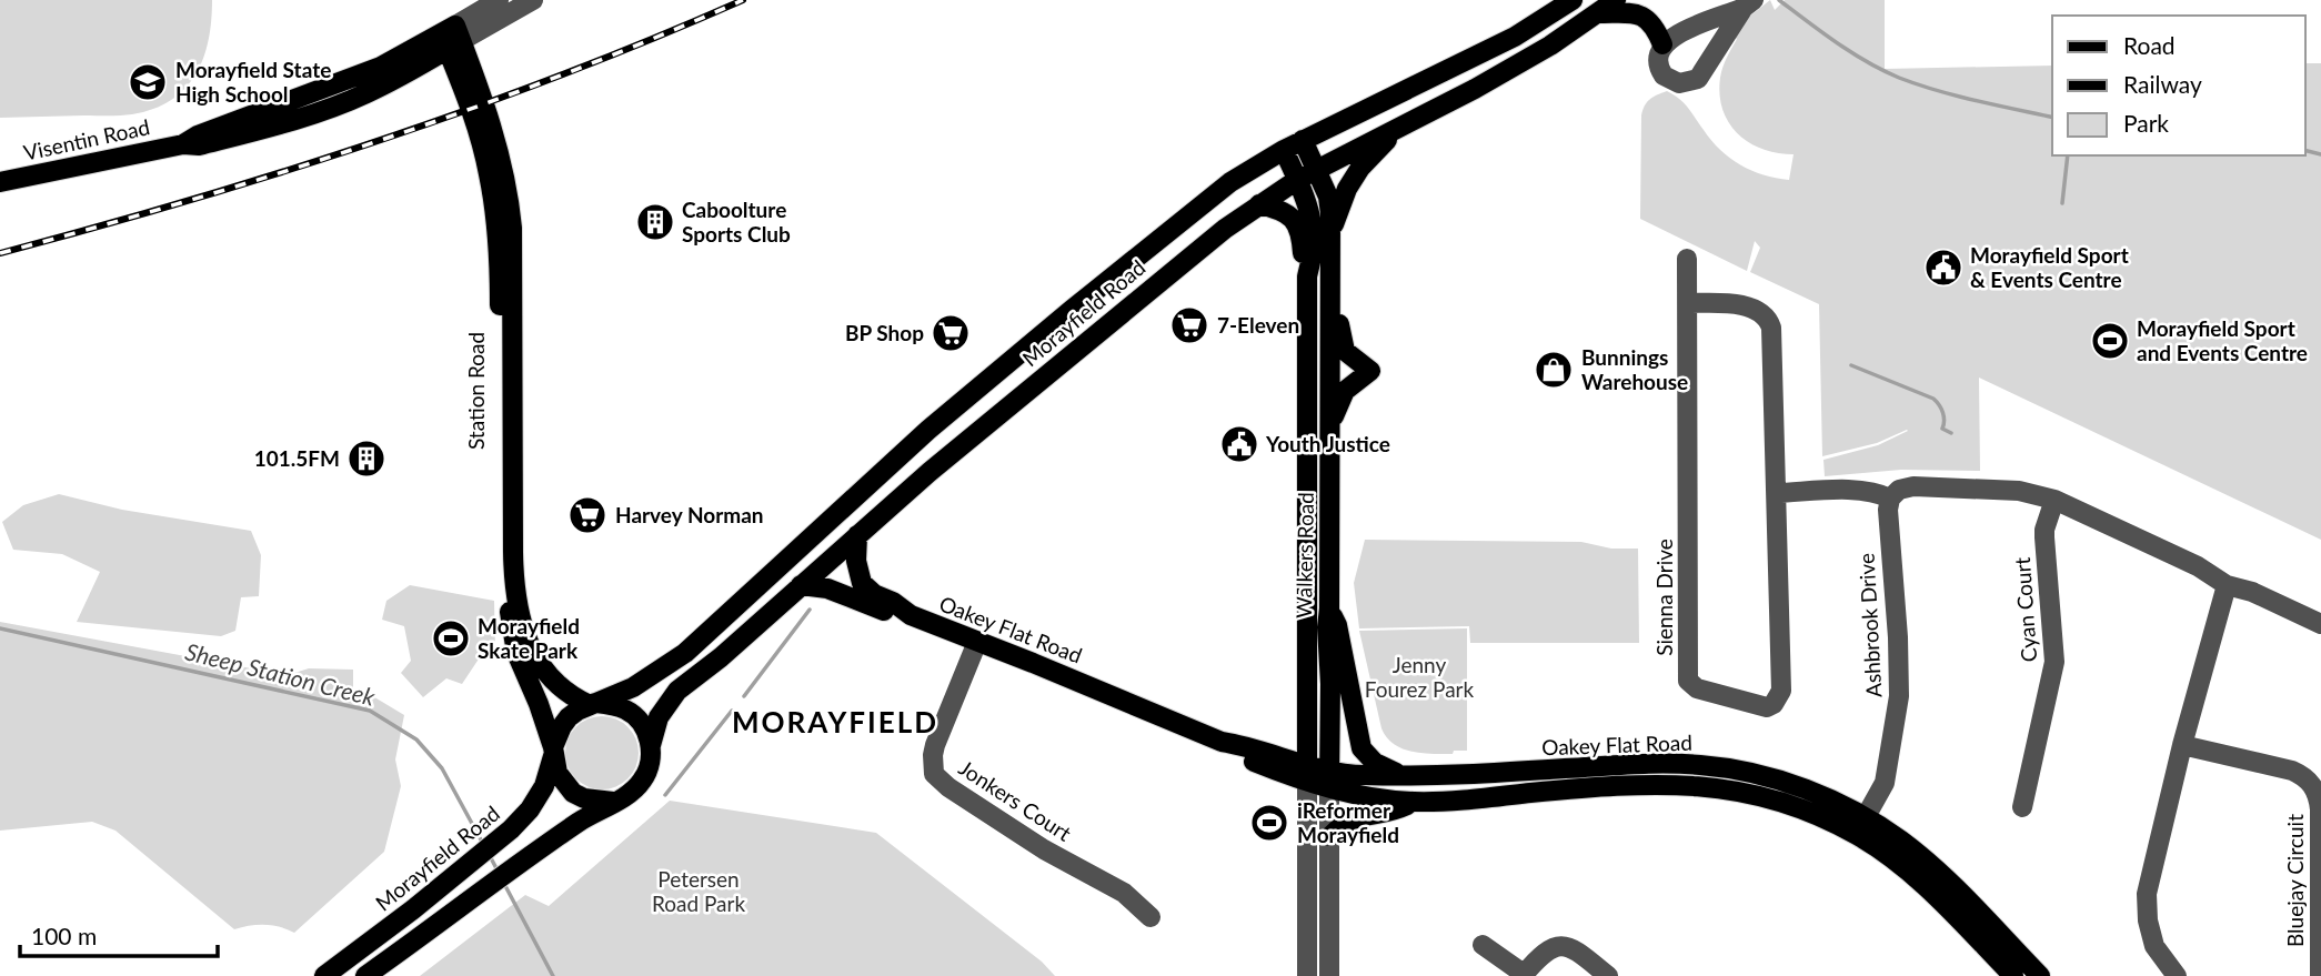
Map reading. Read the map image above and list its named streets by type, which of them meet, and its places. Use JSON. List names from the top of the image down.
{
  "streets": {
    "main road": [
      "Visentin Road",
      "Morayfield Road",
      "Station Road",
      "Walkers Road",
      "Oakey Flat Road"
    ],
    "street": [
      "Sienna Drive",
      "Cyan Court",
      "Ashbrook Drive",
      "Jonkers Court",
      "Bluejay Circuit"
    ]
  },
  "crossings": [
    ["Visentin Road", "Station Road"],
    ["Morayfield Road", "Station Road"],
    ["Morayfield Road", "Walkers Road"],
    ["Morayfield Road", "Oakey Flat Road"],
    ["Walkers Road", "Oakey Flat Road"],
    ["Ashbrook Drive", "Oakey Flat Road"],
    ["Oakey Flat Road", "Jonkers Court"]
  ],
  "districts": ["MORAYFIELD"],
  "water": ["Sheep Station Creek"],
  "parks": ["Jenny Fourez Park", "Petersen Road Park"],
  "places": {
    "school or university": ["Morayfield State High School"],
    "building": ["Caboolture Sports Club", "101.5FM"],
    "public building": ["Morayfield Sport & Events Centre", "Youth Justice"],
    "supermarket": ["7-Eleven", "BP Shop", "Harvey Norman"],
    "sports": ["Morayfield Sport and Events Centre", "Morayfield Skate Park", "iReformer Morayfield"],
    "shop": ["Bunnings Warehouse"]
  },
  "legend": ["Road", "Railway", "Park"],
  "scale_bar": "100 m"
}
